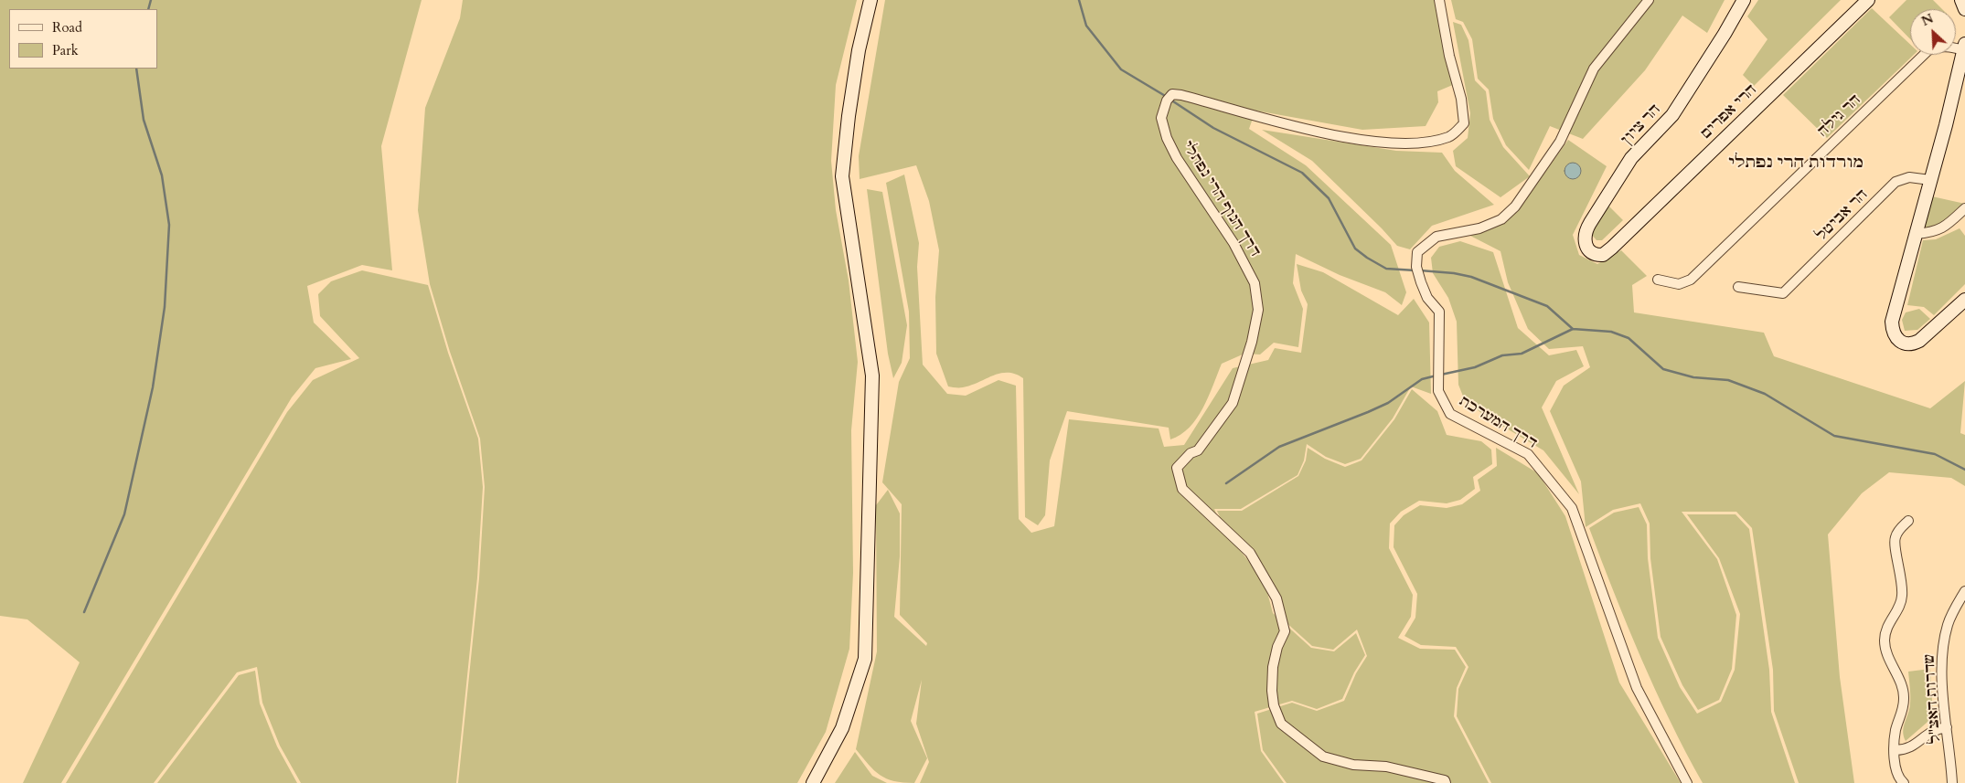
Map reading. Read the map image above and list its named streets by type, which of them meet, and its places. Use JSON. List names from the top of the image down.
{
  "streets": {
    "street": [
      "הרי אפרים",
      "הר גילה",
      "הר ציון",
      "דרך הנוף הרי נפתלי",
      "הר אביטל",
      "דרך המערכת",
      "שדרות האצ\"ל"
    ]
  },
  "crossings": [
    ["הרי אפרים", "הר ציון"]
  ],
  "districts": ["מורדות הרי נפתלי"],
  "legend": ["Road", "Park"],
  "north": "top left"
}
